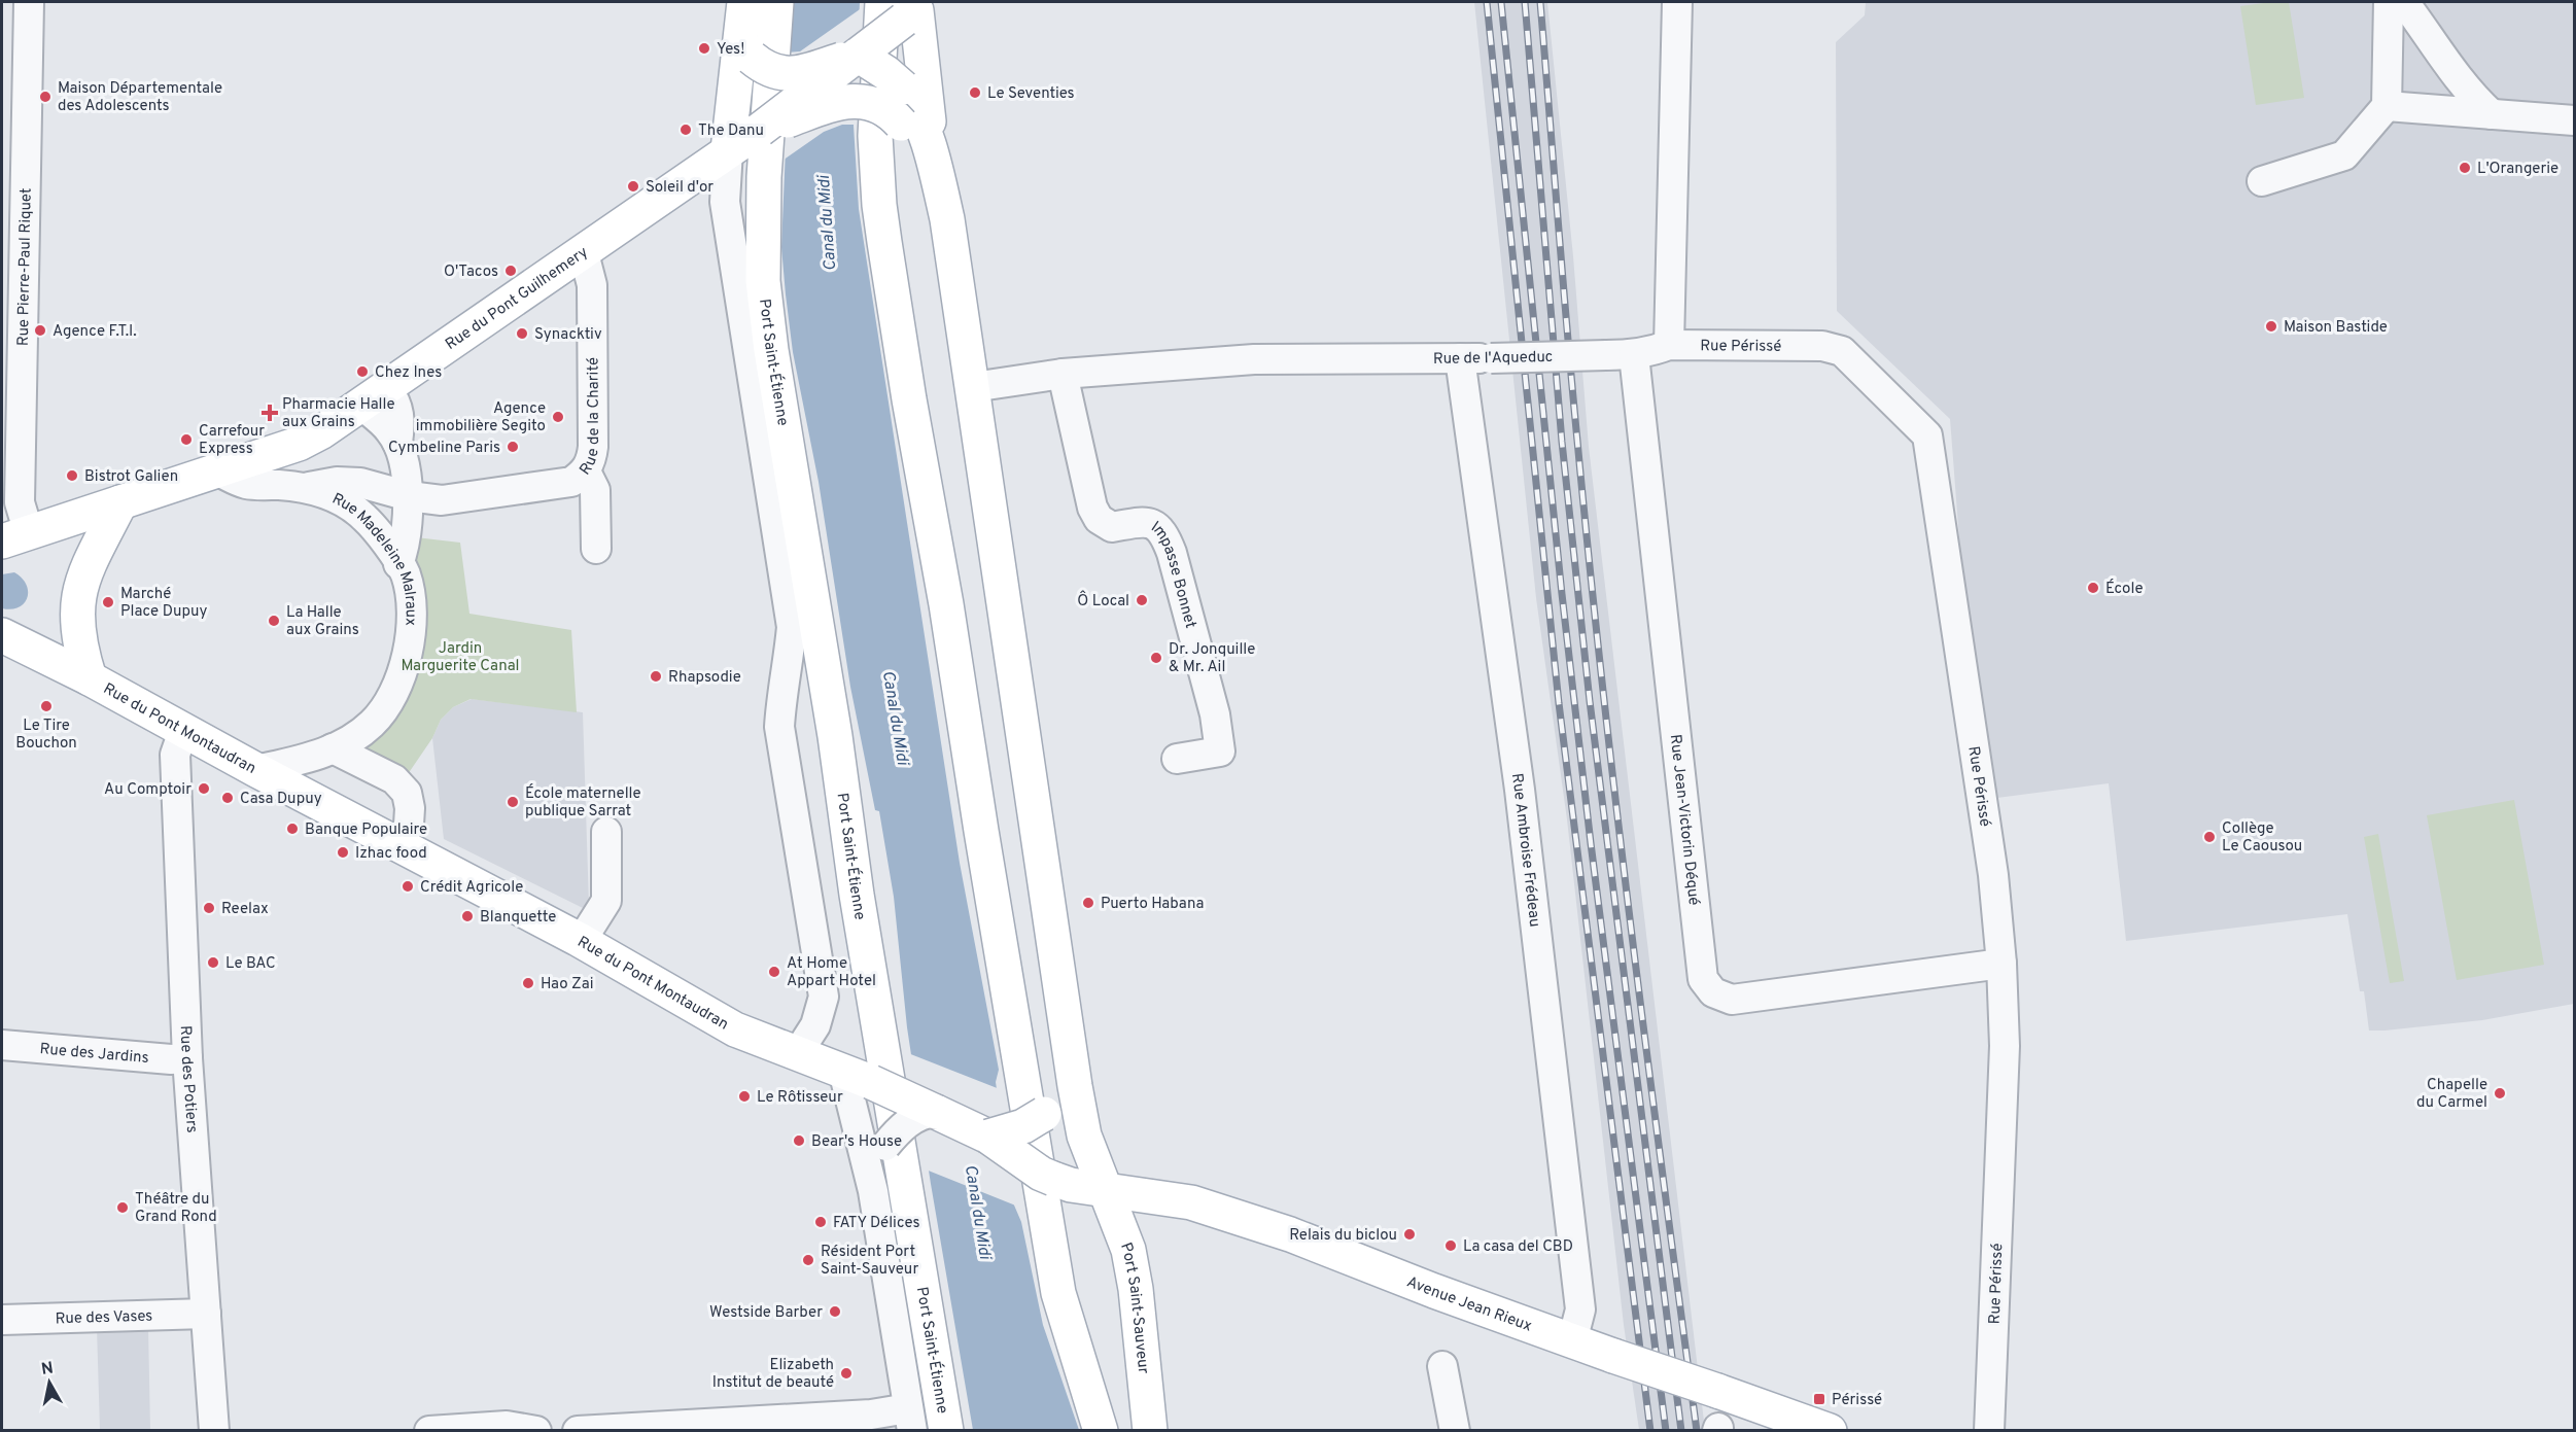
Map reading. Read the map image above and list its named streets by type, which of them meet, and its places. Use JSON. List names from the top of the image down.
{
  "streets": {
    "main road": [
      "Rue du Pont Guilhemery",
      "Port Saint-Étienne",
      "Rue du Pont Montaudran",
      "Avenue Jean Rieux",
      "Port Saint-Sauveur"
    ],
    "street": [
      "Rue Pierre-Paul Riquet",
      "Rue Périssé",
      "Rue de l'Aqueduc",
      "Rue de la Charité",
      "Rue Madeleine Malraux",
      "Impasse Bonnet",
      "Rue Jean-Victorin Déqué",
      "Rue Ambroise Frédeau",
      "Rue des Jardins",
      "Rue des Potiers",
      "Rue des Vases"
    ]
  },
  "crossings": [
    ["Rue Pierre-Paul Riquet", "Rue du Pont Guilhemery"],
    ["Rue du Pont Guilhemery", "Port Saint-Étienne"],
    ["Rue du Pont Guilhemery", "Rue de la Charité"],
    ["Rue du Pont Guilhemery", "Rue Madeleine Malraux"],
    ["Rue Périssé", "Rue de l'Aqueduc"],
    ["Rue Périssé", "Rue Jean-Victorin Déqué"],
    ["Rue de l'Aqueduc", "Impasse Bonnet"],
    ["Rue de l'Aqueduc", "Rue Jean-Victorin Déqué"],
    ["Rue de l'Aqueduc", "Rue Ambroise Frédeau"],
    ["Port Saint-Étienne", "Rue du Pont Montaudran"],
    ["Rue de la Charité", "Rue Madeleine Malraux"],
    ["Rue Madeleine Malraux", "Rue du Pont Montaudran"],
    ["Rue du Pont Montaudran", "Rue des Potiers"],
    ["Rue du Pont Montaudran", "Avenue Jean Rieux"],
    ["Rue du Pont Montaudran", "Port Saint-Sauveur"],
    ["Rue Ambroise Frédeau", "Avenue Jean Rieux"],
    ["Rue des Jardins", "Rue des Potiers"],
    ["Rue des Potiers", "Rue des Vases"],
    ["Avenue Jean Rieux", "Port Saint-Sauveur"]
  ],
  "water": ["Canal du Midi"],
  "parks": ["Jardin Marguerite Canal"],
  "places": {
    "other": [
      "Yes!",
      "Le Seventies",
      "Maison Départementale des Adolescents",
      "The Danu",
      "L'Orangerie",
      "Soleil d'or",
      "O'Tacos",
      "Maison Bastide",
      "Agence F.T.I.",
      "Synacktiv",
      "Chez Ines",
      "Agence immobilière Segito",
      "Carrefour Express",
      "Cymbeline Paris",
      "Bistrot Galien",
      "École",
      "Ô Local",
      "Marché Place Dupuy",
      "La Halle aux Grains",
      "Dr. Jonquille & Mr. Ail",
      "Rhapsodie",
      "Le Tire Bouchon",
      "Au Comptoir",
      "Casa Dupuy",
      "École maternelle publique Sarrat",
      "Banque Populaire",
      "Collège Le Caousou",
      "Izhac food",
      "Crédit Agricole",
      "Puerto Habana",
      "Reelax",
      "Blanquette",
      "Le BAC",
      "At Home Appart Hotel",
      "Hao Zai",
      "Chapelle du Carmel",
      "Le Rôtisseur",
      "Bear's House",
      "Théâtre du Grand Rond",
      "FATY Délices",
      "Relais du biclou",
      "La casa del CBD",
      "Résident Port Saint-Sauveur",
      "Westside Barber",
      "Elizabeth Institut de beauté"
    ],
    "health": ["Pharmacie Halle aux Grains"],
    "transit": ["Périssé"]
  },
  "north": "top"
}
